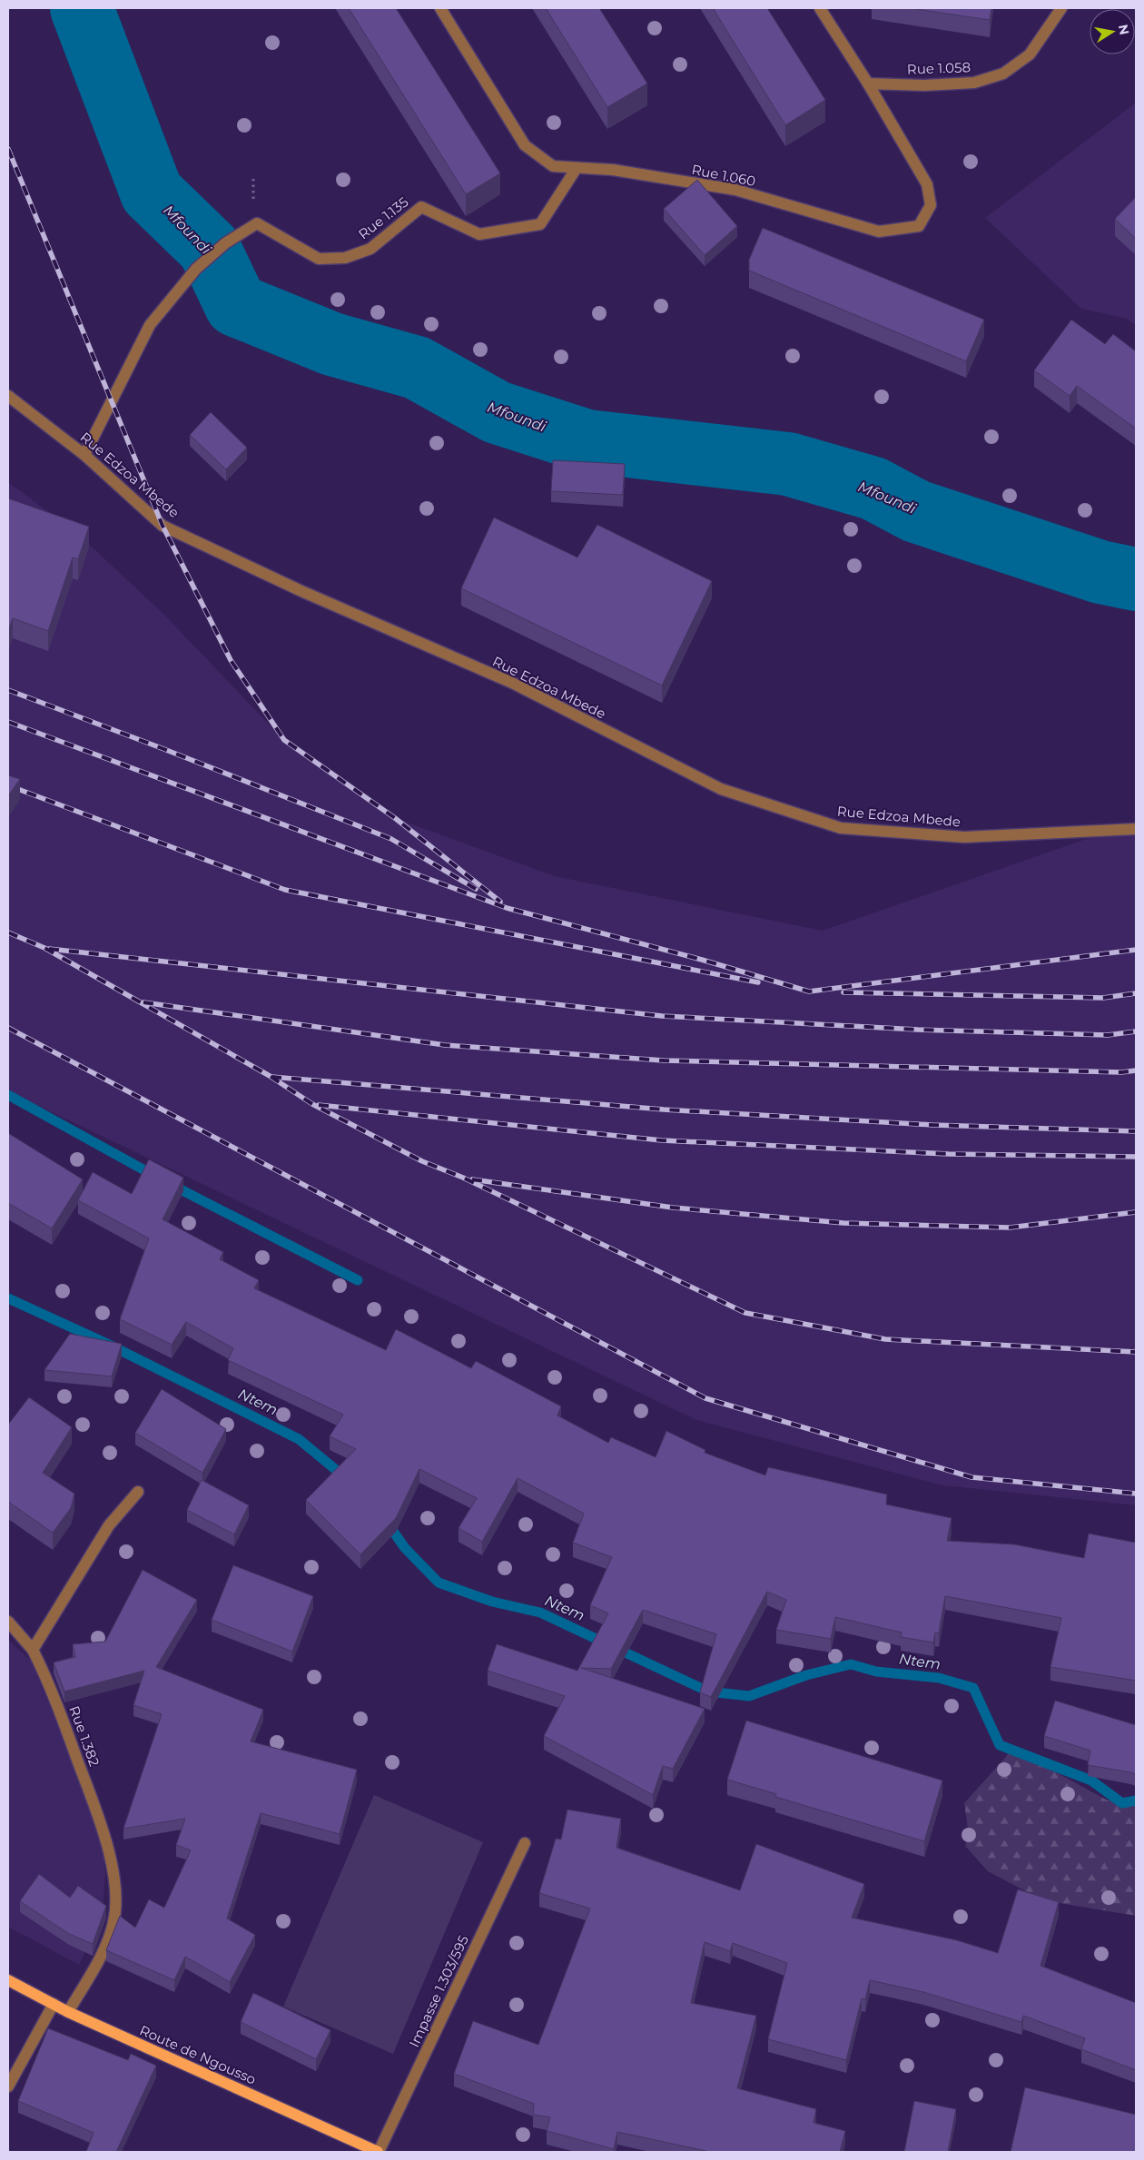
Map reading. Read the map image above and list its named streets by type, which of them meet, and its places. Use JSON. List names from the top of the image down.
{
  "streets": {
    "main road": ["Route de Ngousso"],
    "street": [
      "Rue 1.058",
      "Rue 1.060",
      "Rue 1.135",
      "Rue Edzoa Mbede",
      "Rue 1.382",
      "Impasse 1.303/595"
    ]
  },
  "crossings": [
    ["Rue 1.058", "Rue 1.060"],
    ["Rue 1.060", "Rue 1.135"],
    ["Rue 1.135", "Rue Edzoa Mbede"],
    ["Rue 1.382", "Route de Ngousso"],
    ["Impasse 1.303/595", "Route de Ngousso"]
  ],
  "water": ["Mfoundi", "Ntem"],
  "north": "right"
}
